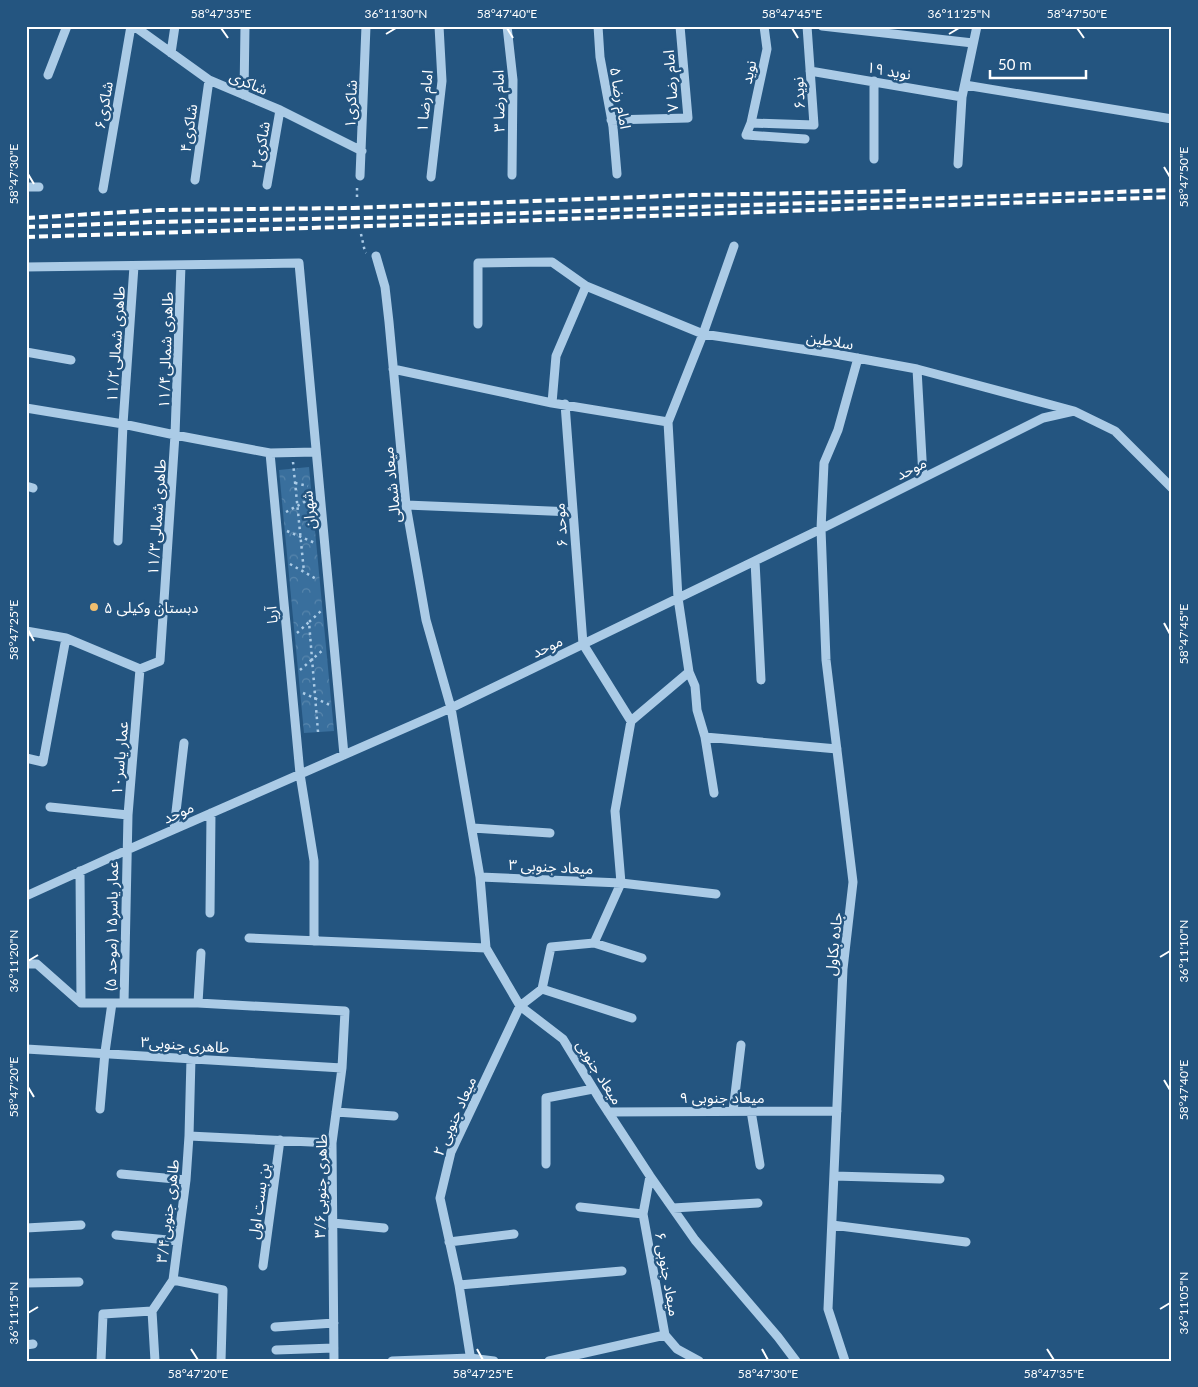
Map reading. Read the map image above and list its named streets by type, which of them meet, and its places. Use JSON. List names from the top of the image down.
{
  "streets": {
    "street": [
      "نوید ۱۹",
      "نوید",
      "امام رضا ۷",
      "شاکری",
      "نوید۶",
      "امام رضا ۵",
      "امام رضا ۱",
      "امام رضا ۳",
      "شاکری۱",
      "شاکری۶",
      "شاکری۴",
      "شاکری۲",
      "سلاطین",
      "طاهری شمالی۱۱/۲",
      "طاهری شمالی۱۱/۴",
      "موحد",
      "میعاد شمالی",
      "شهران",
      "طاهری شمالی۱۱/۳",
      "موحد ۶",
      "آریا",
      "عمار یاسر۱۰",
      "میعاد جنوبی ۳",
      "عمار یاسر۱۵ (موحد ۵)",
      "جاده بکاول",
      "طاهری جنوبی۳",
      "میعاد جنوبی",
      "میعاد جنوبی ۹",
      "میعاد جنوبی ۲",
      "طاهری جنوبی۳/۶",
      "بن بست اول",
      "طاهری جنوبی۳/۴",
      "میعاد جنوبی ۶"
    ]
  },
  "crossings": [
    ["نوید ۱۹", "نوید۶"],
    ["نوید", "نوید۶"],
    ["امام رضا ۷", "امام رضا ۵"],
    ["شاکری", "شاکری۱"],
    ["شاکری", "شاکری۶"],
    ["شاکری", "شاکری۴"],
    ["شاکری", "شاکری۲"],
    ["سلاطین", "موحد"],
    ["سلاطین", "جاده بکاول"],
    ["طاهری شمالی۱۱/۴", "شهران"],
    ["طاهری شمالی۱۱/۴", "طاهری شمالی۱۱/۳"],
    ["موحد", "میعاد شمالی"],
    ["موحد", "شهران"],
    ["موحد", "موحد ۶"],
    ["موحد", "آریا"],
    ["موحد", "عمار یاسر۱۰"],
    ["موحد", "عمار یاسر۱۵ (موحد ۵)"],
    ["موحد", "جاده بکاول"],
    ["موحد", "میعاد جنوبی"],
    ["میعاد شمالی", "میعاد جنوبی"],
    ["طاهری شمالی۱۱/۳", "عمار یاسر۱۰"],
    ["عمار یاسر۱۰", "عمار یاسر۱۵ (موحد ۵)"],
    ["میعاد جنوبی ۳", "میعاد جنوبی"],
    ["جاده بکاول", "میعاد جنوبی ۹"],
    ["طاهری جنوبی۳", "طاهری جنوبی۳/۶"],
    ["طاهری جنوبی۳", "طاهری جنوبی۳/۴"],
    ["میعاد جنوبی", "میعاد جنوبی ۹"],
    ["میعاد جنوبی", "میعاد جنوبی ۲"],
    ["میعاد جنوبی", "میعاد جنوبی ۶"]
  ],
  "places": ["دبستان وکیلی ۵"],
  "scale_bar": "50 m",
  "coordinates": [
    "58°47'35\"E",
    "36°11'30\"N",
    "58°47'40\"E",
    "58°47'45\"E",
    "36°11'25\"N",
    "58°47'50\"E",
    "58°47'30\"E",
    "58°47'25\"E",
    "36°11'10\"N",
    "36°11'20\"N",
    "58°47'20\"E",
    "36°11'05\"N",
    "36°11'15\"N"
  ]
}
